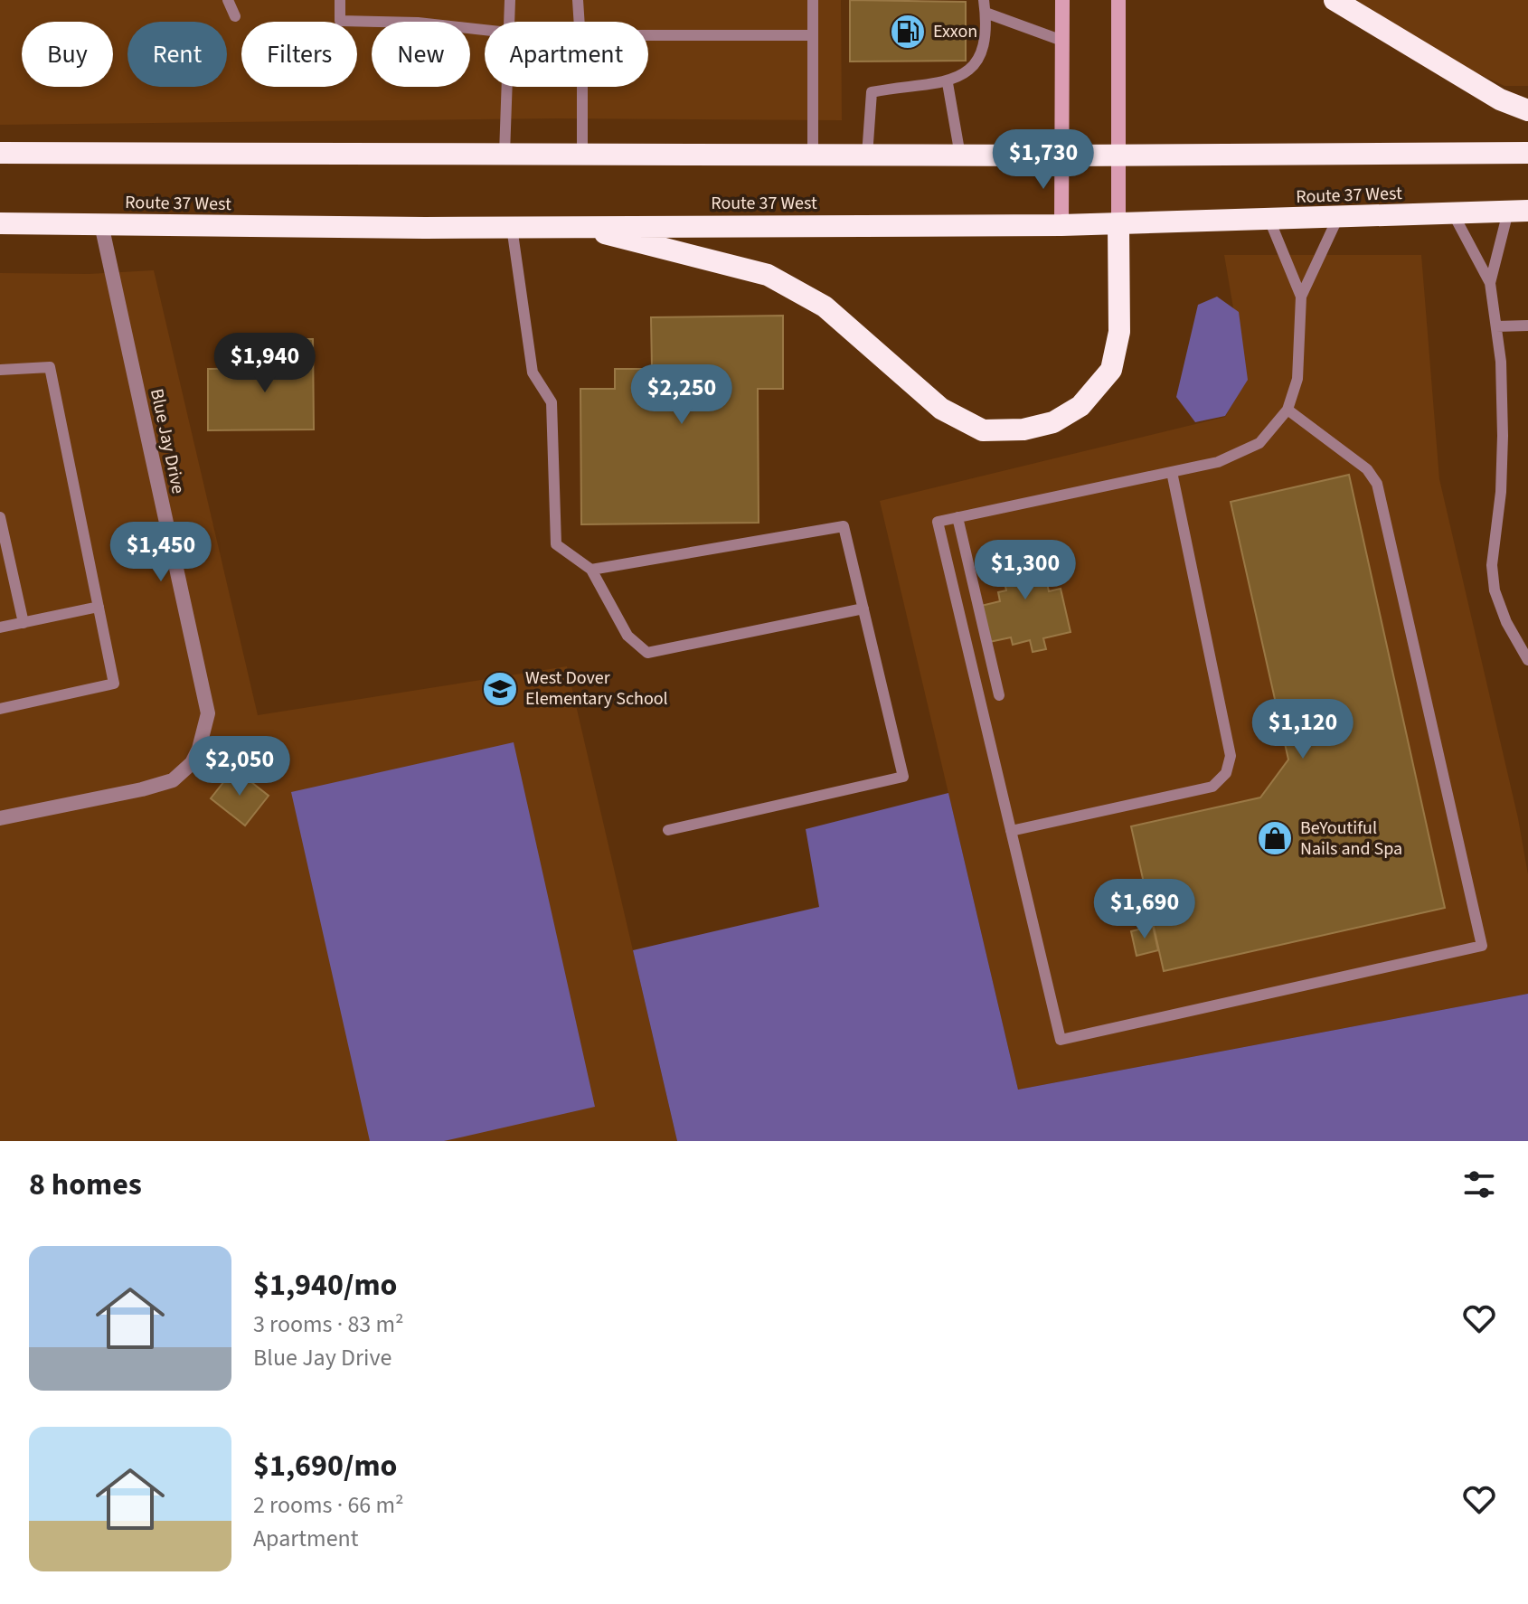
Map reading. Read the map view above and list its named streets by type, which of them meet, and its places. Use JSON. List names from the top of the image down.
{
  "streets": {
    "highway": ["Route 37 West"],
    "street": ["Blue Jay Drive"]
  },
  "crossings": [
    ["Route 37 West", "Blue Jay Drive"]
  ],
  "places": {
    "fuel station": ["Exxon"],
    "school or university": ["West Dover Elementary School"],
    "shop": ["BeYoutiful Nails and Spa"]
  },
  "page": {
    "chip": [
      "Buy",
      "Rent",
      "Filters",
      "New",
      "Apartment"
    ],
    "price": [
      "$1,730",
      "$1,940",
      "$2,250",
      "$1,450",
      "$1,300",
      "$1,120",
      "$2,050",
      "$1,690"
    ],
    "heading": "8 homes",
    "list": [
      {
        "name": "$1,940/mo",
        "note": "3 rooms · 83 m² · Blue Jay Drive"
      },
      {
        "name": "$1,690/mo",
        "note": "2 rooms · 66 m² · Apartment"
      }
    ]
  }
}
